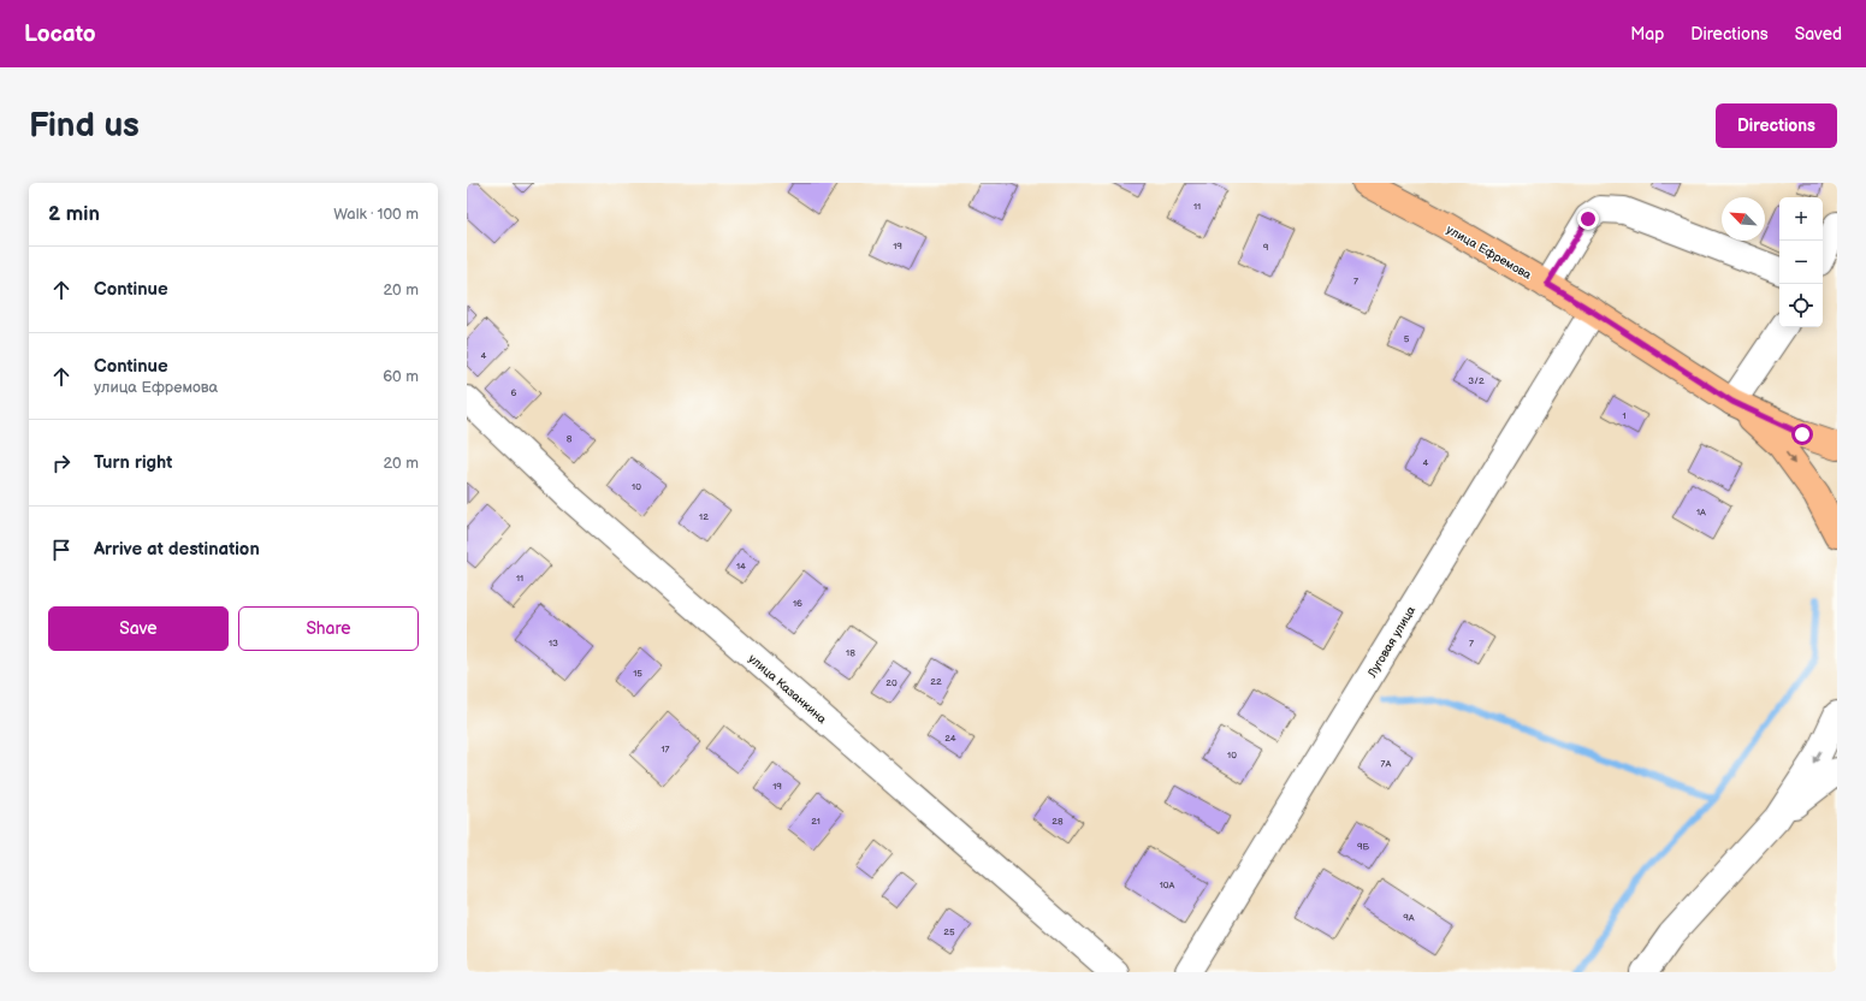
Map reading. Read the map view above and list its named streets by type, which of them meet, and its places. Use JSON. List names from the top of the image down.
{
  "streets": {
    "main road": ["улица Ефремова"],
    "street": ["Луговая улица", "улица Казанкина"]
  },
  "crossings": [
    ["улица Ефремова", "Луговая улица"]
  ],
  "house_numbers": [
    "11",
    "19",
    "9",
    "7",
    "5",
    "4",
    "3/2",
    "6",
    "1",
    "8",
    "4",
    "10",
    "1А",
    "12",
    "14",
    "11",
    "16",
    "13",
    "7",
    "18",
    "15",
    "22",
    "20",
    "24",
    "17",
    "10",
    "7А",
    "19",
    "21",
    "28",
    "9Б",
    "10А",
    "9А",
    "25"
  ],
  "north": "top left",
  "page": {
    "header": "Locato",
    "nav": ["Map", "Directions", "Saved"],
    "buttons": [
      "Directions",
      ["Save", "Share"]
    ],
    "title": "Find us",
    "heading": ["2 min", "Walk · 100 m"],
    "map_buttons": ["+", "−"],
    "list": [
      ["Continue", "20 m"],
      ["Continue", "улица Ефремова", "60 m"],
      ["Turn right", "20 m"],
      "Arrive at destination"
    ]
  }
}
